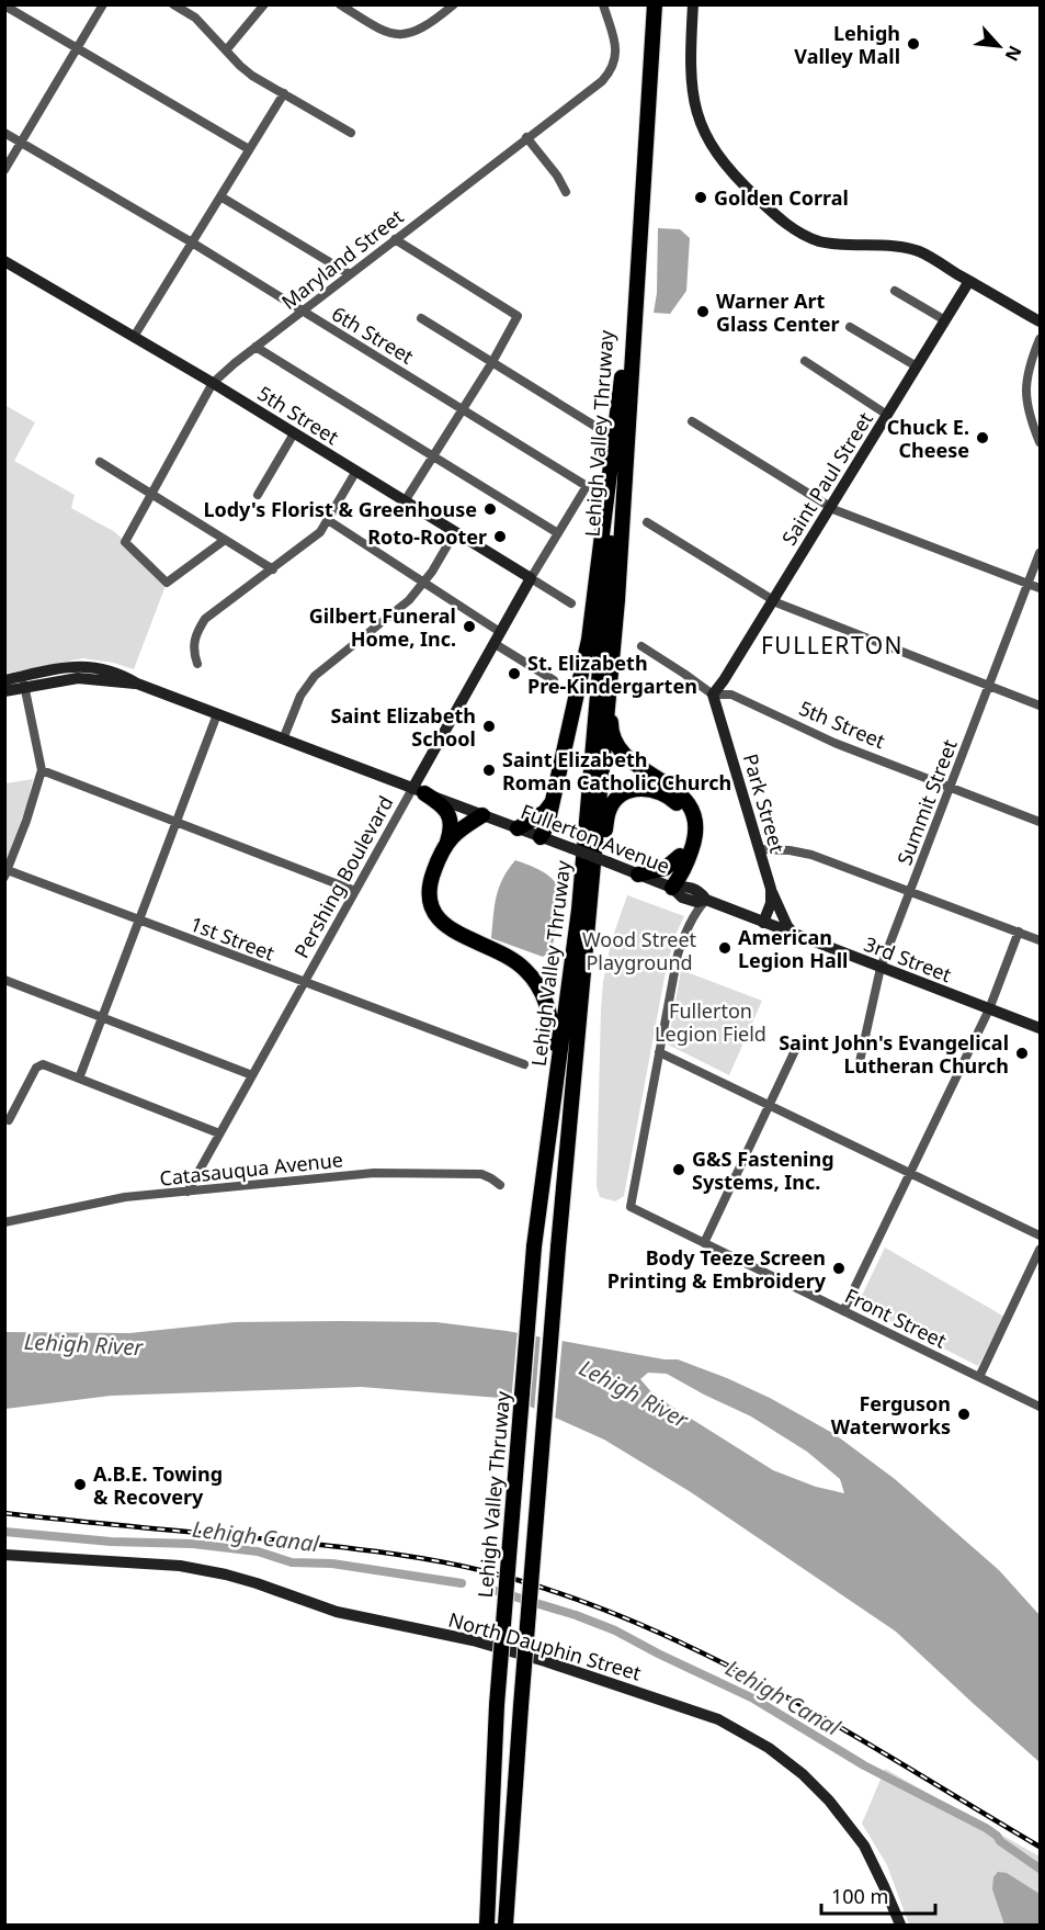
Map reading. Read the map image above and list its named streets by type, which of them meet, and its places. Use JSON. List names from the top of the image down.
{
  "streets": {
    "highway": ["Lehigh Valley Thruway"],
    "street": [
      "Maryland Street",
      "6th Street",
      "5th Street",
      "Saint Paul Street",
      "Summit Street",
      "Park Street",
      "Fullerton Avenue",
      "Pershing Boulevard",
      "1st Street",
      "3rd Street",
      "Catasauqua Avenue",
      "Front Street",
      "North Dauphin Street"
    ]
  },
  "crossings": [
    ["Maryland Street", "6th Street"],
    ["Maryland Street", "5th Street"],
    ["5th Street", "Saint Paul Street"],
    ["5th Street", "Summit Street"],
    ["5th Street", "Park Street"],
    ["5th Street", "Pershing Boulevard"],
    ["Saint Paul Street", "Park Street"],
    ["Summit Street", "3rd Street"],
    ["Park Street", "Fullerton Avenue"],
    ["Park Street", "3rd Street"],
    ["Fullerton Avenue", "Pershing Boulevard"],
    ["Fullerton Avenue", "3rd Street"],
    ["Pershing Boulevard", "1st Street"],
    ["Pershing Boulevard", "Catasauqua Avenue"]
  ],
  "districts": ["FULLERTON"],
  "water": ["Lehigh River", "Lehigh Canal"],
  "parks": ["Wood Street Playground", "Fullerton Legion Field"],
  "places": [
    "Lehigh Valley Mall",
    "Golden Corral",
    "Warner Art Glass Center",
    "Chuck E. Cheese",
    "Lody's Florist & Greenhouse",
    "Roto-Rooter",
    "Gilbert Funeral Home, Inc.",
    "St. Elizabeth Pre-Kindergarten",
    "Saint Elizabeth School",
    "Saint Elizabeth Roman Catholic Church",
    "American Legion Hall",
    "Saint John's Evangelical Lutheran Church",
    "G&S Fastening Systems, Inc.",
    "Body Teeze Screen Printing & Embroidery",
    "Ferguson Waterworks",
    "A.B.E. Towing & Recovery"
  ],
  "scale_bar": "100 m",
  "north": "bottom right"
}
